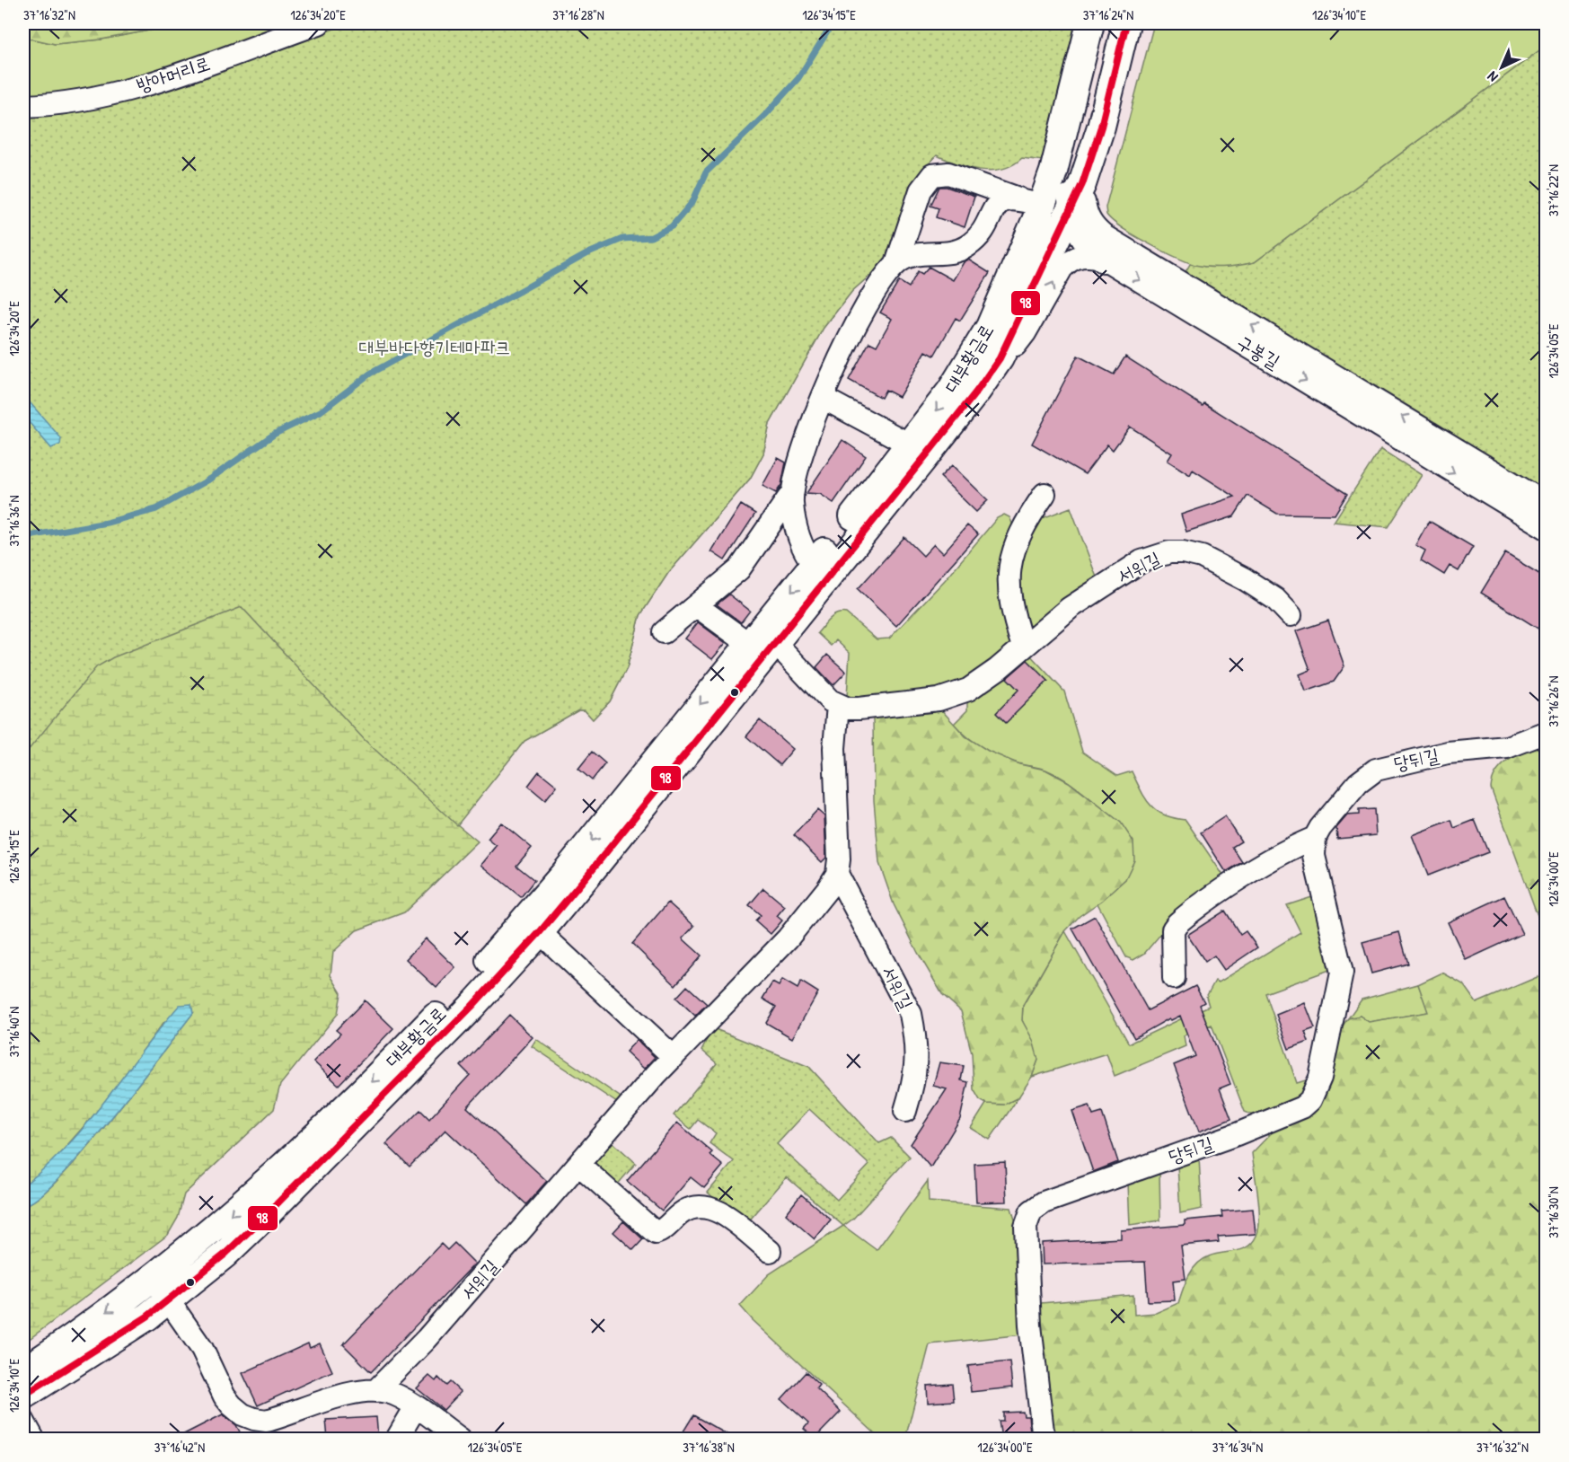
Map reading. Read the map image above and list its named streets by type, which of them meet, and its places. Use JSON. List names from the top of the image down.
{
  "streets": {
    "main road": ["대부황금로"],
    "street": [
      "방아머리로",
      "구봉길",
      "서위길",
      "당뒤길"
    ]
  },
  "parks": ["대부바다향기테마파크"],
  "lines": ["transit line 98"],
  "north": "bottom left",
  "coordinates": [
    "37°16'32\"N",
    "126°34'20\"E",
    "37°16'28\"N",
    "126°34'15\"E",
    "37°16'24\"N",
    "126°34'10\"E",
    "37°16'22\"N",
    "126°34'05\"E",
    "37°16'36\"N",
    "37°16'26\"N",
    "126°34'00\"E",
    "37°16'40\"N",
    "37°16'30\"N",
    "37°16'42\"N",
    "37°16'38\"N",
    "37°16'34\"N"
  ]
}
